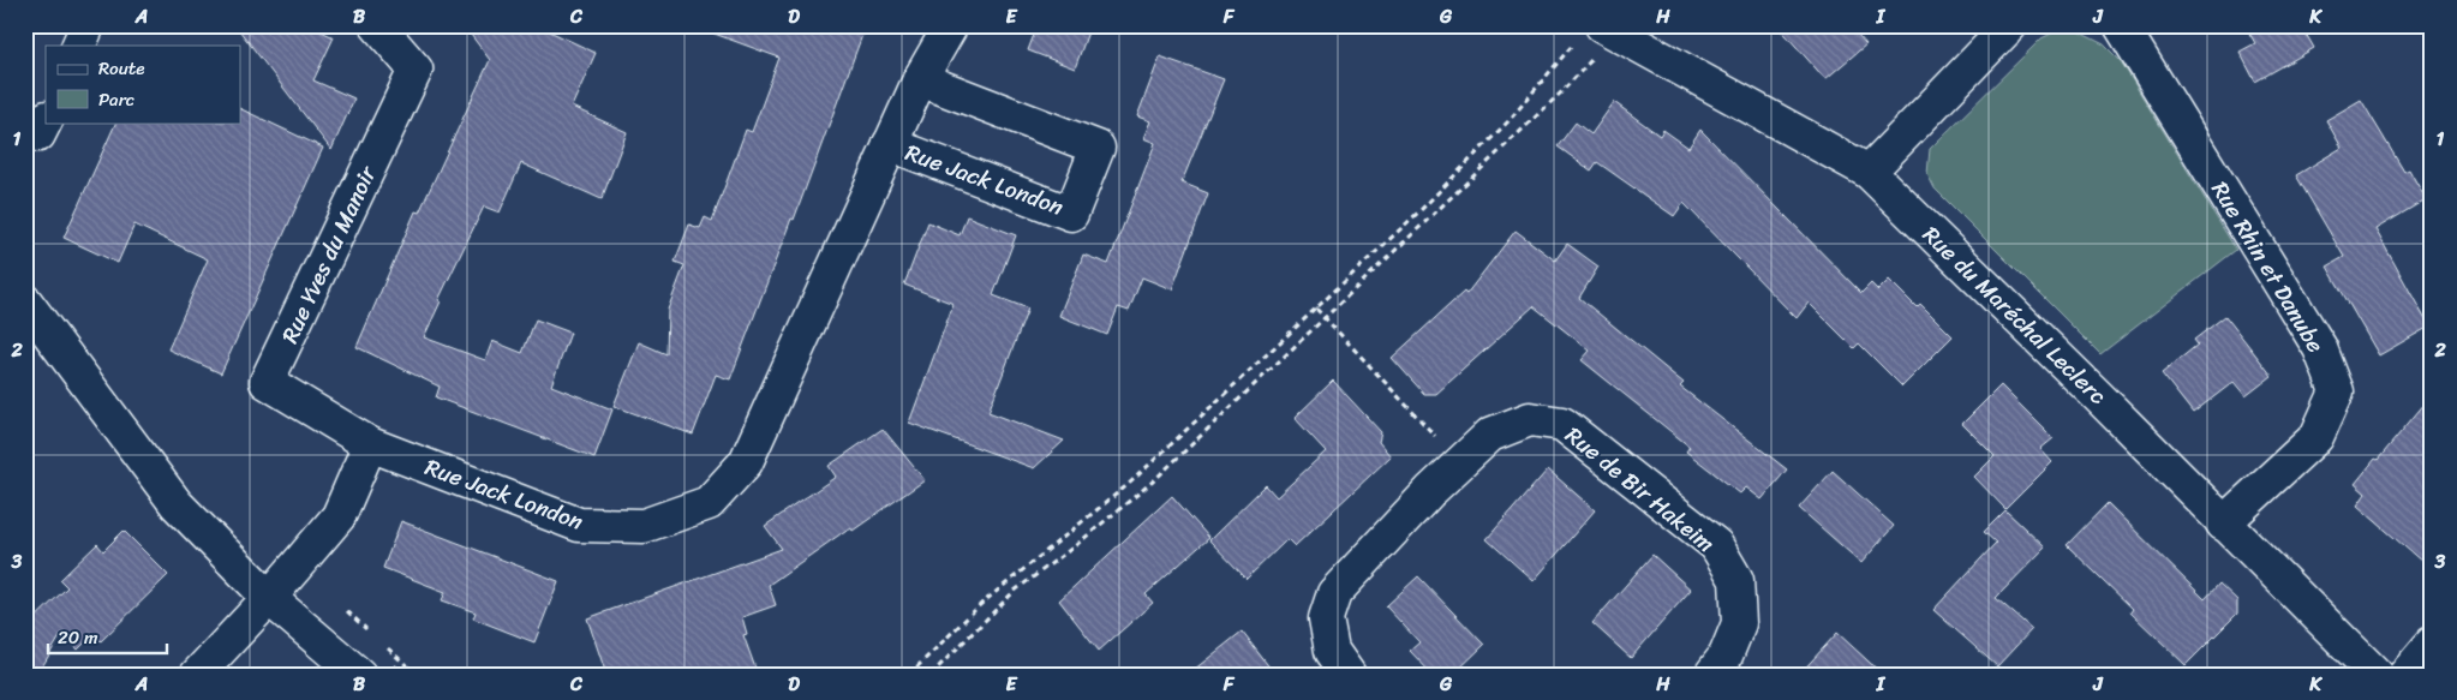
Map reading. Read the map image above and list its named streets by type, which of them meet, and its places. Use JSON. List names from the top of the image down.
{
  "streets": {
    "street": [
      "Rue Jack London",
      "Rue Yves du Manoir",
      "Rue Rhin et Danube",
      "Rue du Maréchal Leclerc",
      "Rue de Bir Hakeim"
    ]
  },
  "crossings": [
    ["Rue Jack London", "Rue Yves du Manoir"],
    ["Rue Rhin et Danube", "Rue du Maréchal Leclerc"]
  ],
  "legend": ["Route", "Parc"],
  "scale_bar": "20 m",
  "grid": {
    "columns": [
      "A",
      "B",
      "C",
      "D",
      "E",
      "F",
      "G",
      "H",
      "I",
      "J",
      "K"
    ],
    "rows": ["1", "2", "3"]
  }
}
